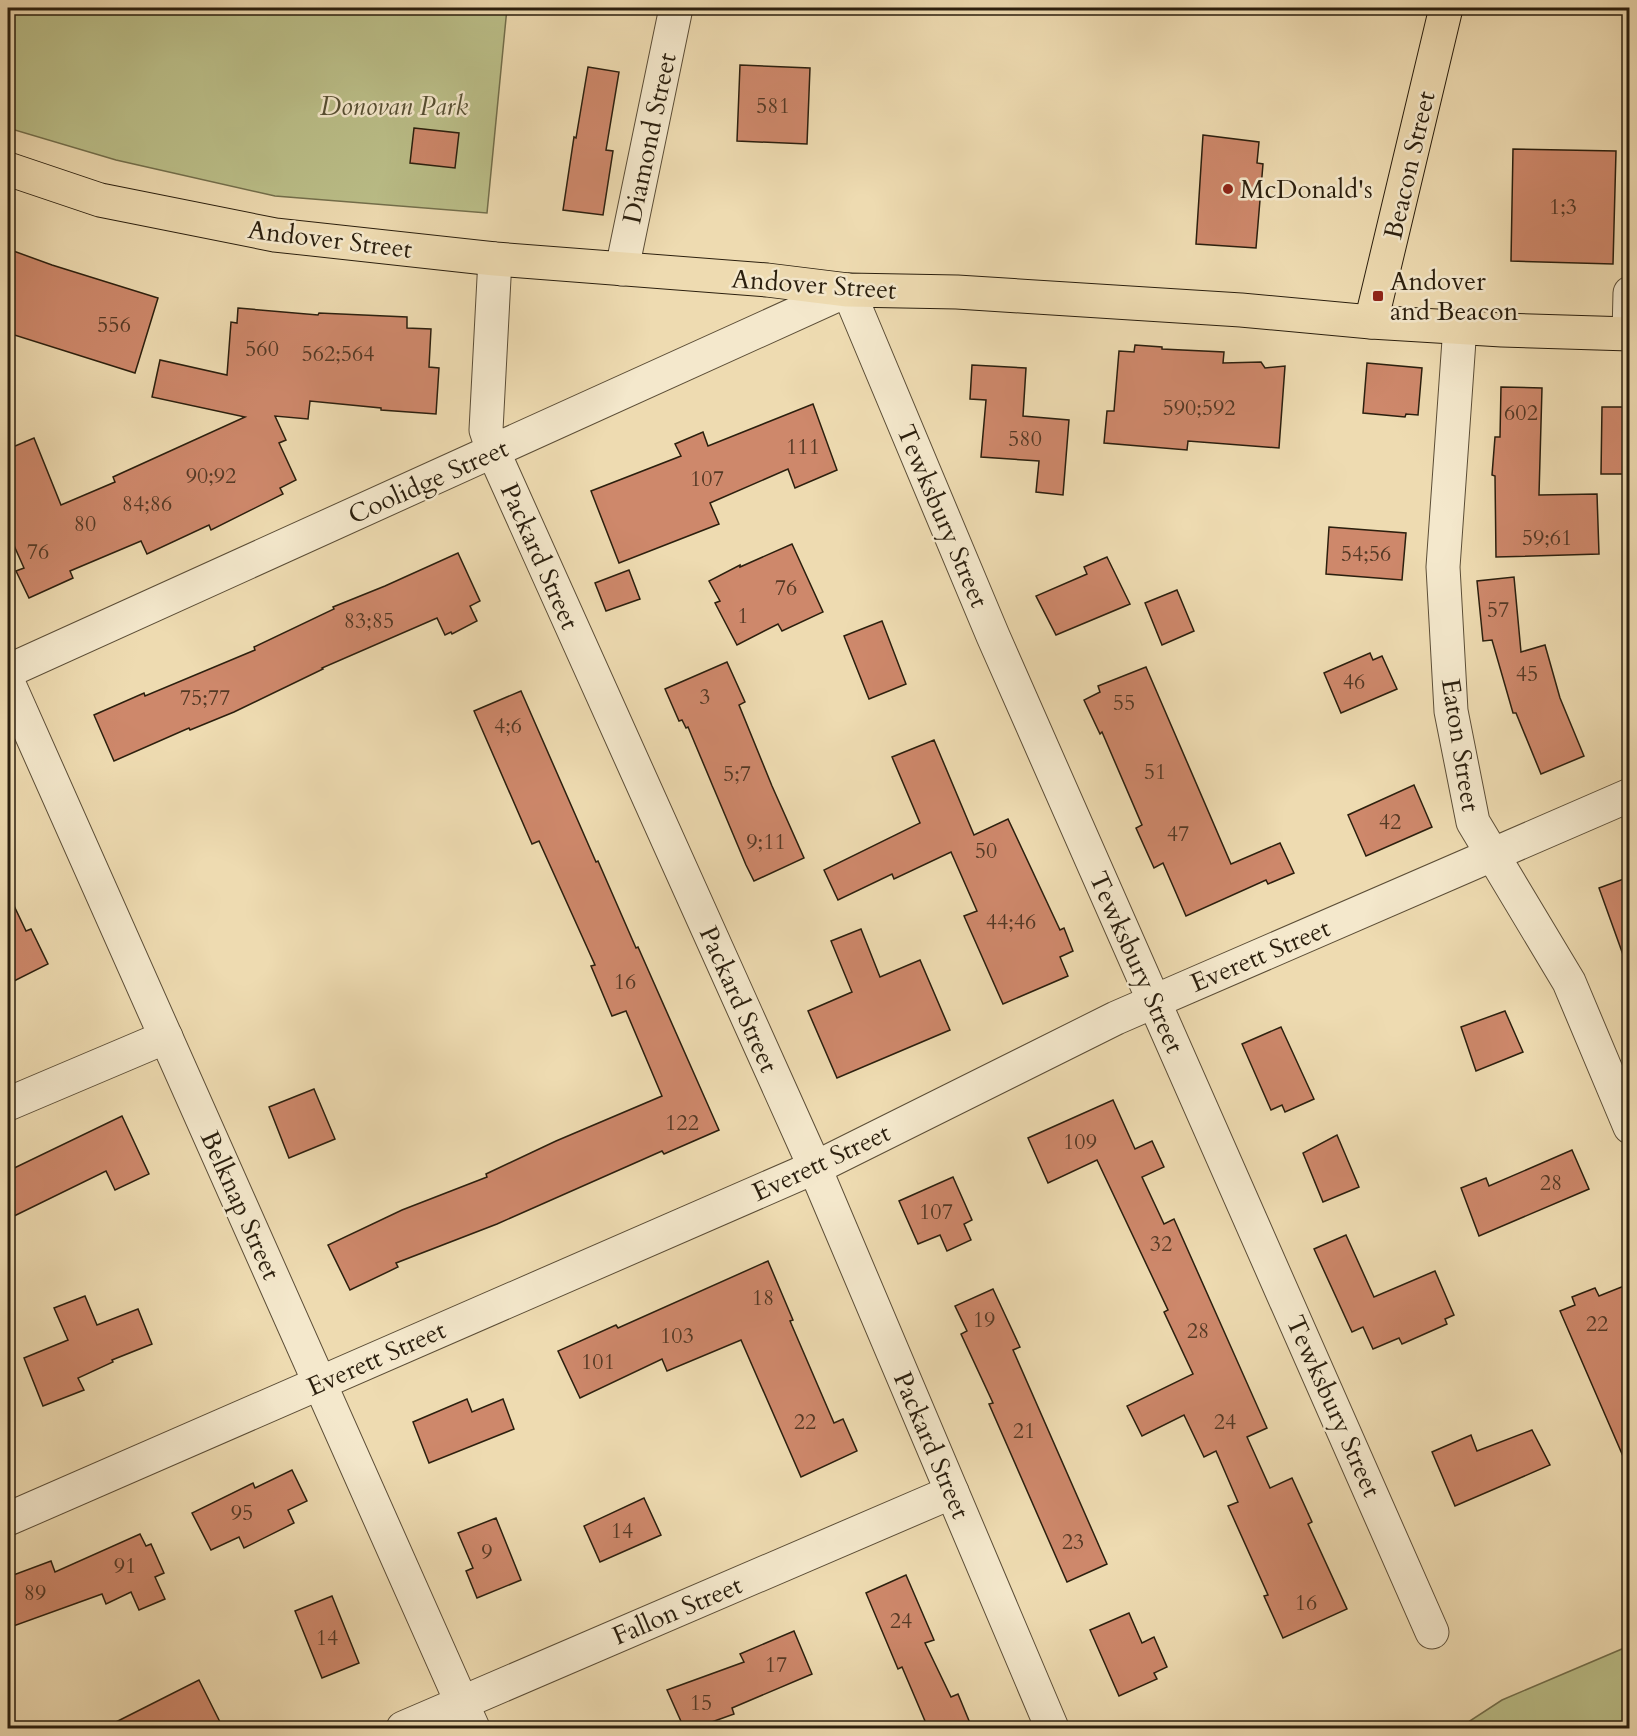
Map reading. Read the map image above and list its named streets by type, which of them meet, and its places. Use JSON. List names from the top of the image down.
{
  "streets": {
    "main road": ["Beacon Street", "Andover Street"],
    "street": [
      "Diamond Street",
      "Coolidge Street",
      "Tewksbury Street",
      "Packard Street",
      "Eaton Street",
      "Everett Street",
      "Belknap Street",
      "Fallon Street"
    ]
  },
  "crossings": [
    ["Diamond Street", "Andover Street"],
    ["Beacon Street", "Andover Street"],
    ["Andover Street", "Coolidge Street"],
    ["Andover Street", "Tewksbury Street"],
    ["Andover Street", "Packard Street"],
    ["Andover Street", "Eaton Street"],
    ["Coolidge Street", "Tewksbury Street"],
    ["Coolidge Street", "Packard Street"],
    ["Tewksbury Street", "Everett Street"],
    ["Packard Street", "Everett Street"],
    ["Packard Street", "Fallon Street"],
    ["Eaton Street", "Everett Street"],
    ["Everett Street", "Belknap Street"],
    ["Belknap Street", "Fallon Street"]
  ],
  "parks": ["Donovan Park"],
  "places": {
    "other": ["McDonald's"],
    "transit": ["Andover and Beacon"]
  },
  "house_numbers": [
    "581",
    "1;3",
    "556",
    "560",
    "562;564",
    "590;592",
    "602",
    "580",
    "111",
    "90;92",
    "107",
    "84;86",
    "80",
    "59;61",
    "76",
    "54;56",
    "76",
    "57",
    "1",
    "83;85",
    "45",
    "46",
    "3",
    "75;77",
    "55",
    "4;6",
    "51",
    "5;7",
    "42",
    "47",
    "9;11",
    "50",
    "44;46",
    "16",
    "122",
    "109",
    "28",
    "107",
    "32",
    "18",
    "19",
    "22",
    "28",
    "103",
    "101",
    "22",
    "24",
    "21",
    "95",
    "14",
    "23",
    "9",
    "91",
    "89",
    "16",
    "24",
    "14",
    "17",
    "15"
  ]
}
